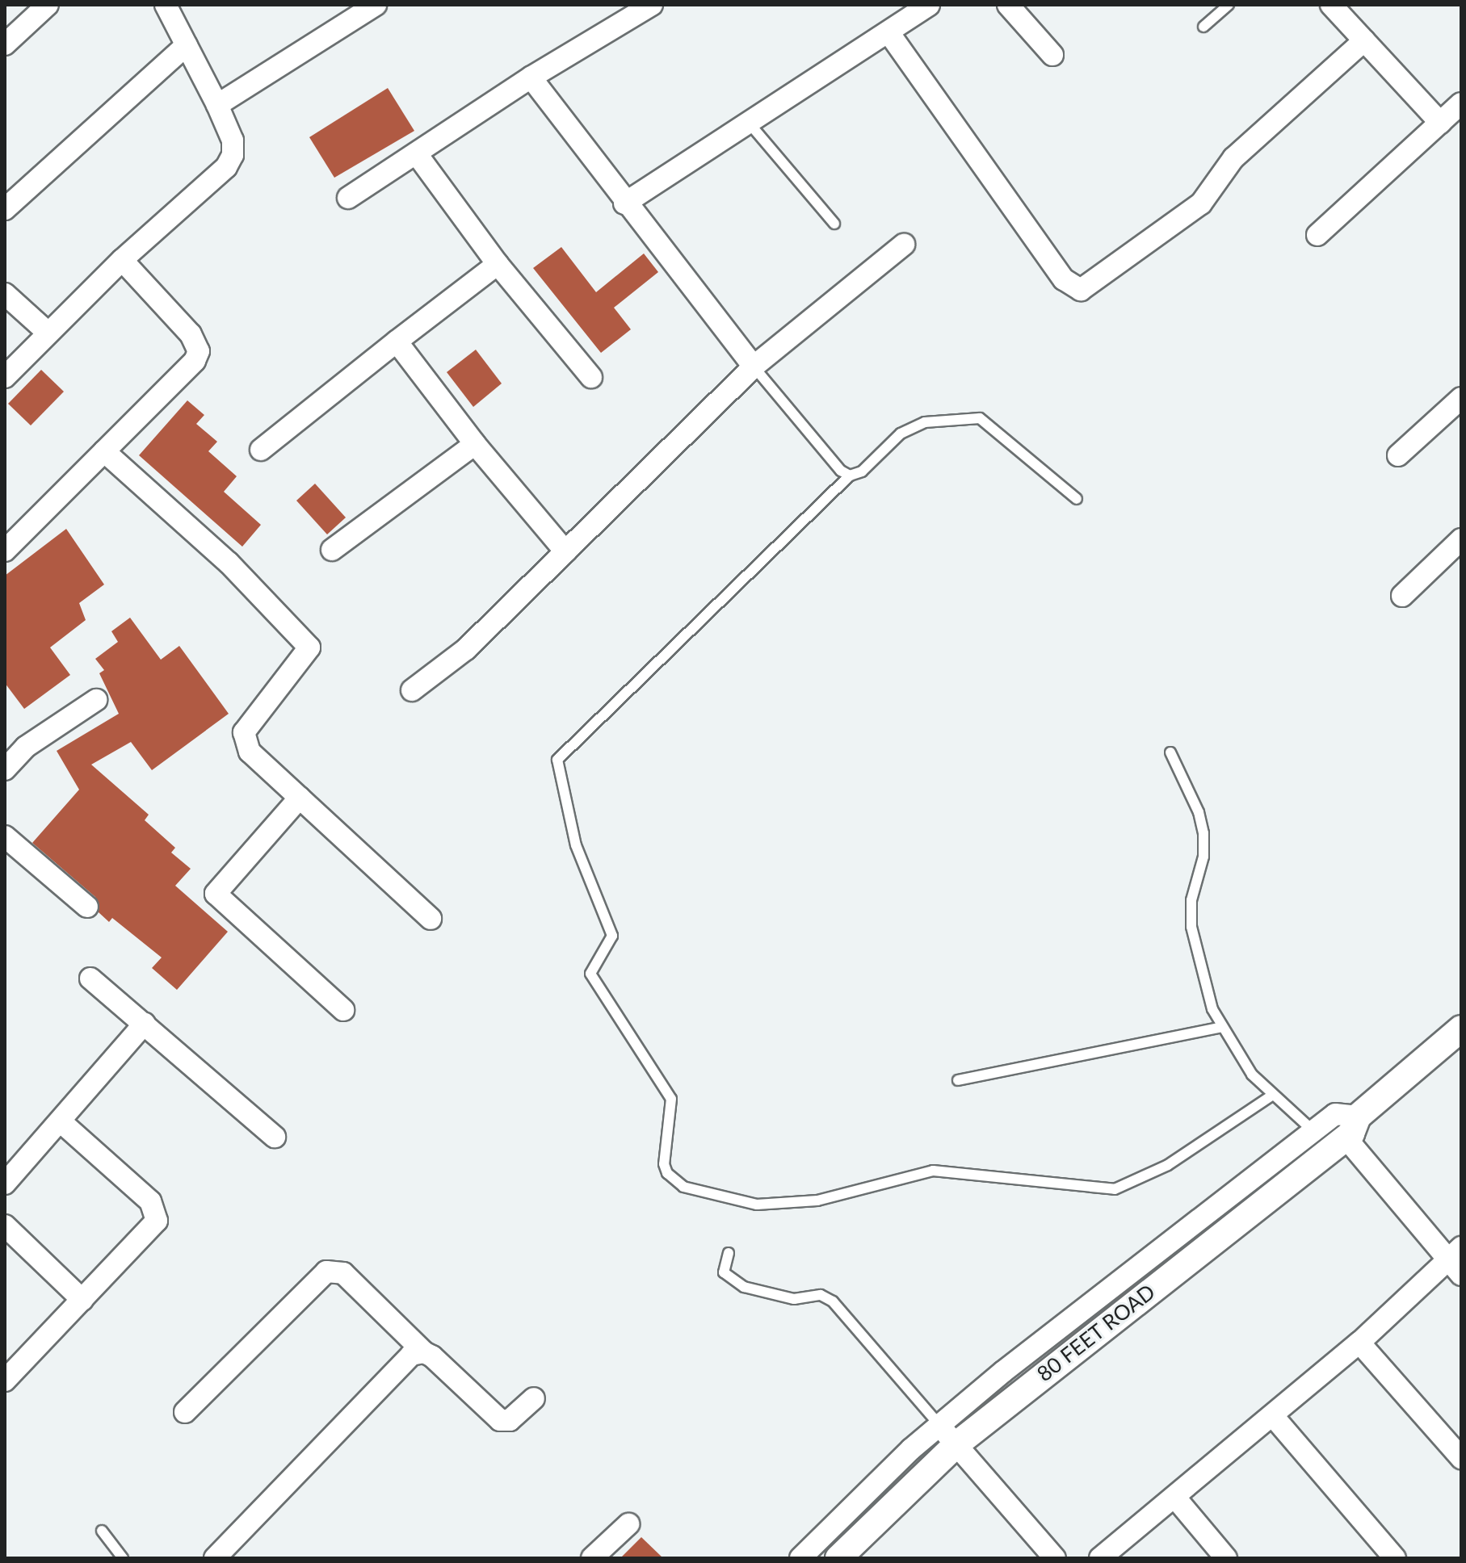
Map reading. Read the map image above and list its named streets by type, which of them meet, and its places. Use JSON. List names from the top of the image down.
{
  "streets": {
    "street": ["80 FEET ROAD"]
  }
}
